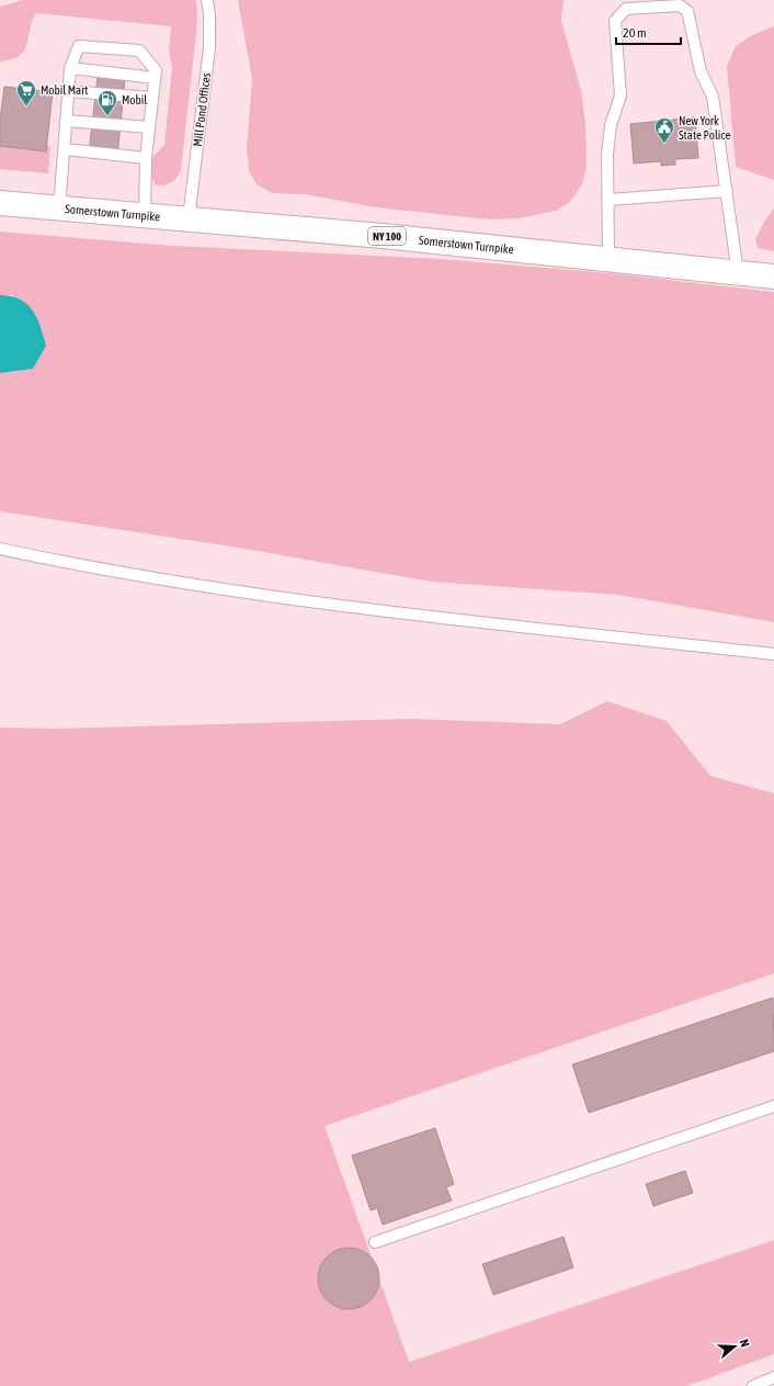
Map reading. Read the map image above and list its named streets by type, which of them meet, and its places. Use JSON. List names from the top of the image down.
{
  "streets": {
    "main road": ["Somerstown Turnpike", "NY 100"],
    "lane": ["Mill Pond Offices"]
  },
  "crossings": [
    ["Mill Pond Offices", "Somerstown Turnpike"]
  ],
  "places": {
    "supermarket": ["Mobil Mart"],
    "fuel station": ["Mobil"],
    "public building": ["New York State Police"]
  },
  "scale_bar": "20 m",
  "north": "right"
}
